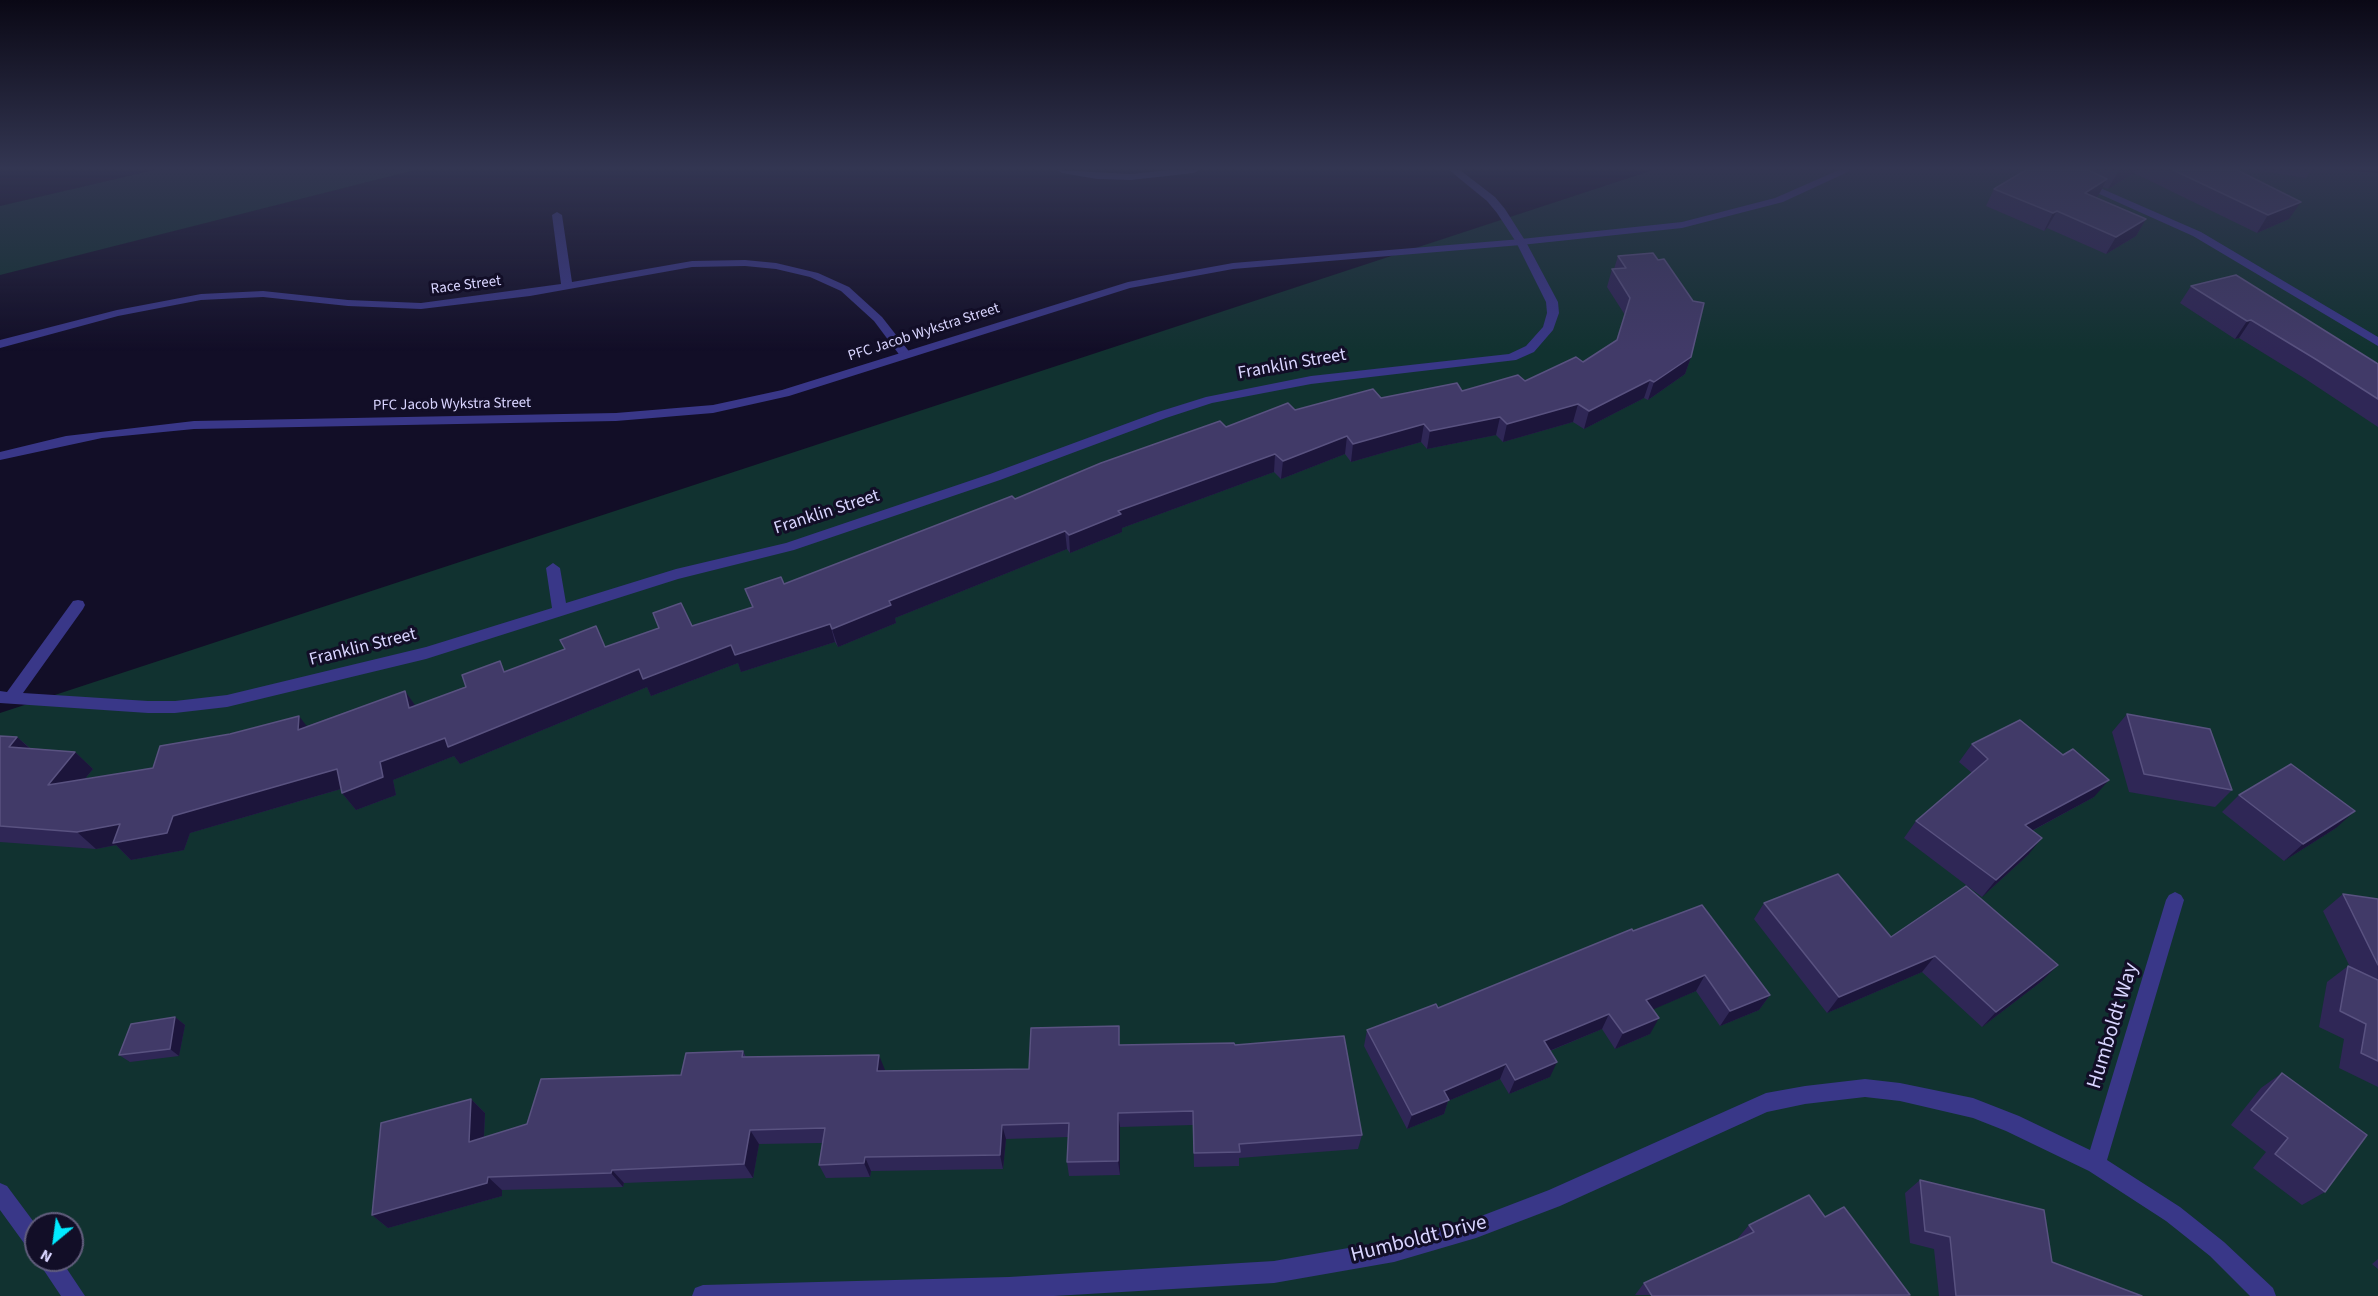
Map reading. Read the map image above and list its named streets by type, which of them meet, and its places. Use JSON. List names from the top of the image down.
{
  "streets": {
    "street": [
      "Race Street",
      "PFC Jacob Wykstra Street",
      "Franklin Street",
      "Humboldt Way",
      "Humboldt Drive"
    ]
  },
  "crossings": [
    ["Race Street", "PFC Jacob Wykstra Street"],
    ["PFC Jacob Wykstra Street", "Franklin Street"],
    ["Humboldt Way", "Humboldt Drive"]
  ],
  "north": "bottom left"
}
